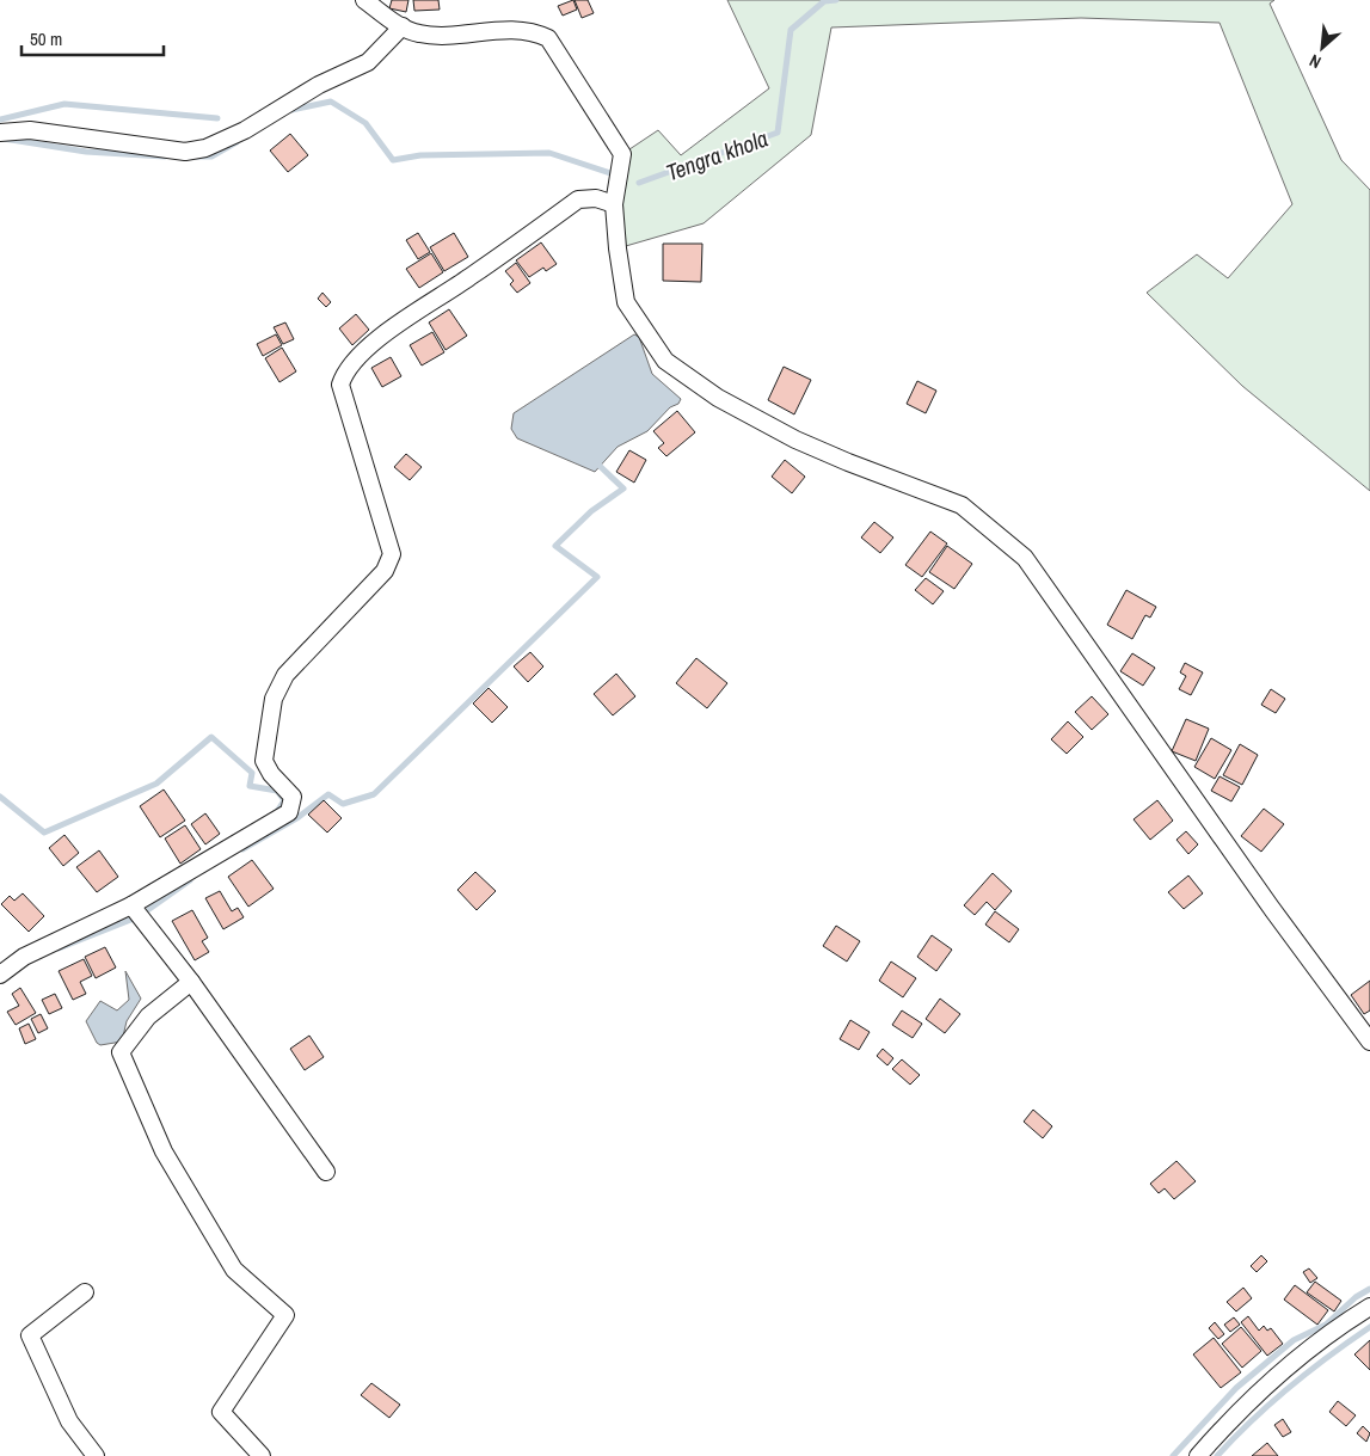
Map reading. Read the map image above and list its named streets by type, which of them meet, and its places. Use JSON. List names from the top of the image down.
{
  "water": ["Tengra khola"],
  "scale_bar": "50 m",
  "north": "bottom left"
}
